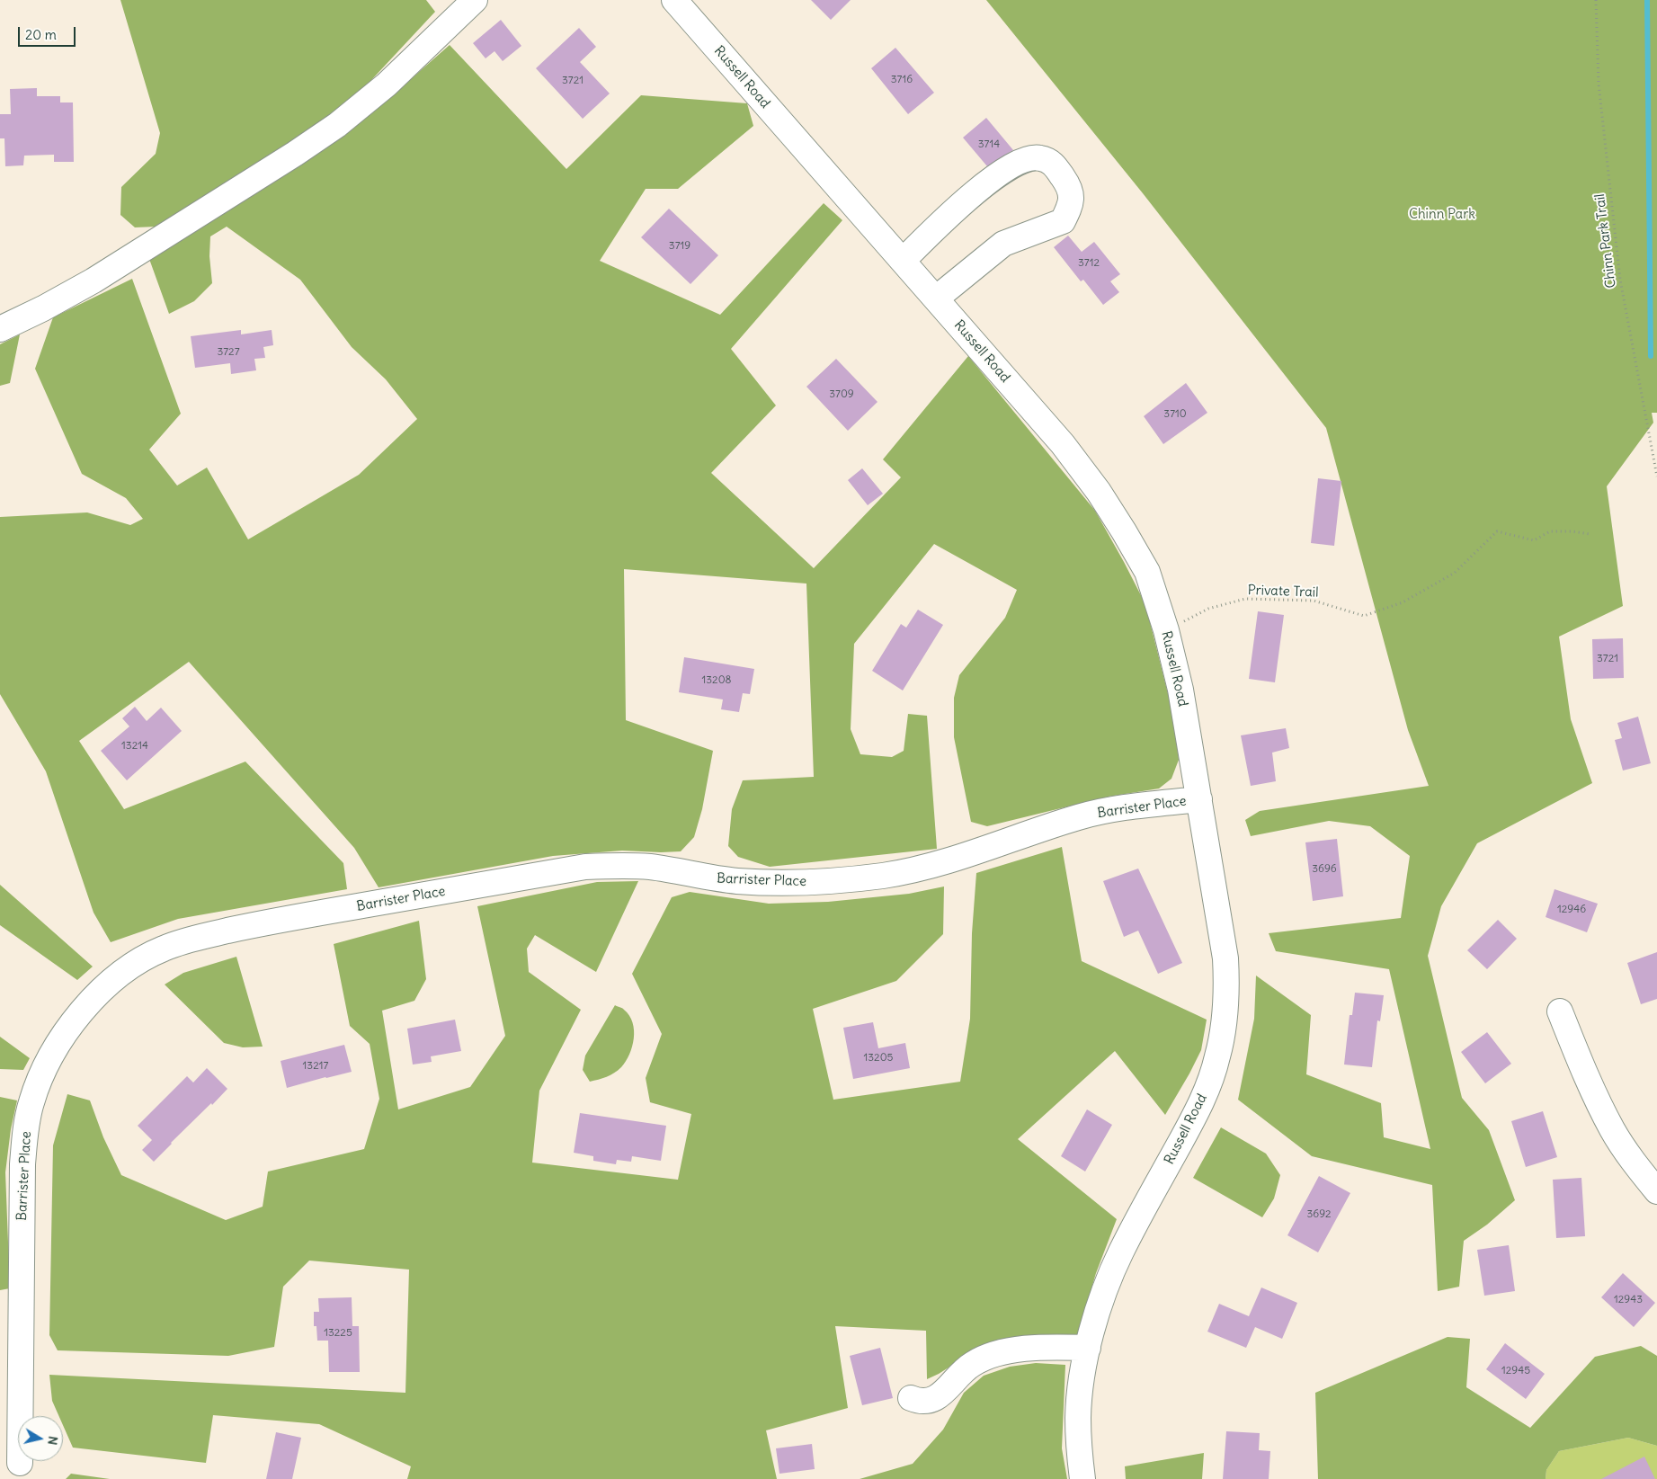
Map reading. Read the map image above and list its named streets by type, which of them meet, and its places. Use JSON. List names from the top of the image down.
{
  "streets": {
    "street": ["Russell Road", "Barrister Place"],
    "path": ["Chinn Park Trail", "Private Trail"]
  },
  "crossings": [
    ["Russell Road", "Private Trail"],
    ["Russell Road", "Barrister Place"]
  ],
  "parks": ["Chinn Park"],
  "house_numbers": [
    "3716",
    "3721",
    "3714",
    "3719",
    "3712",
    "3727",
    "3709",
    "3710",
    "3721",
    "13208",
    "13214",
    "3696",
    "12946",
    "13205",
    "13217",
    "3692",
    "12943",
    "13225",
    "12945"
  ],
  "scale_bar": "20 m",
  "north": "right"
}
